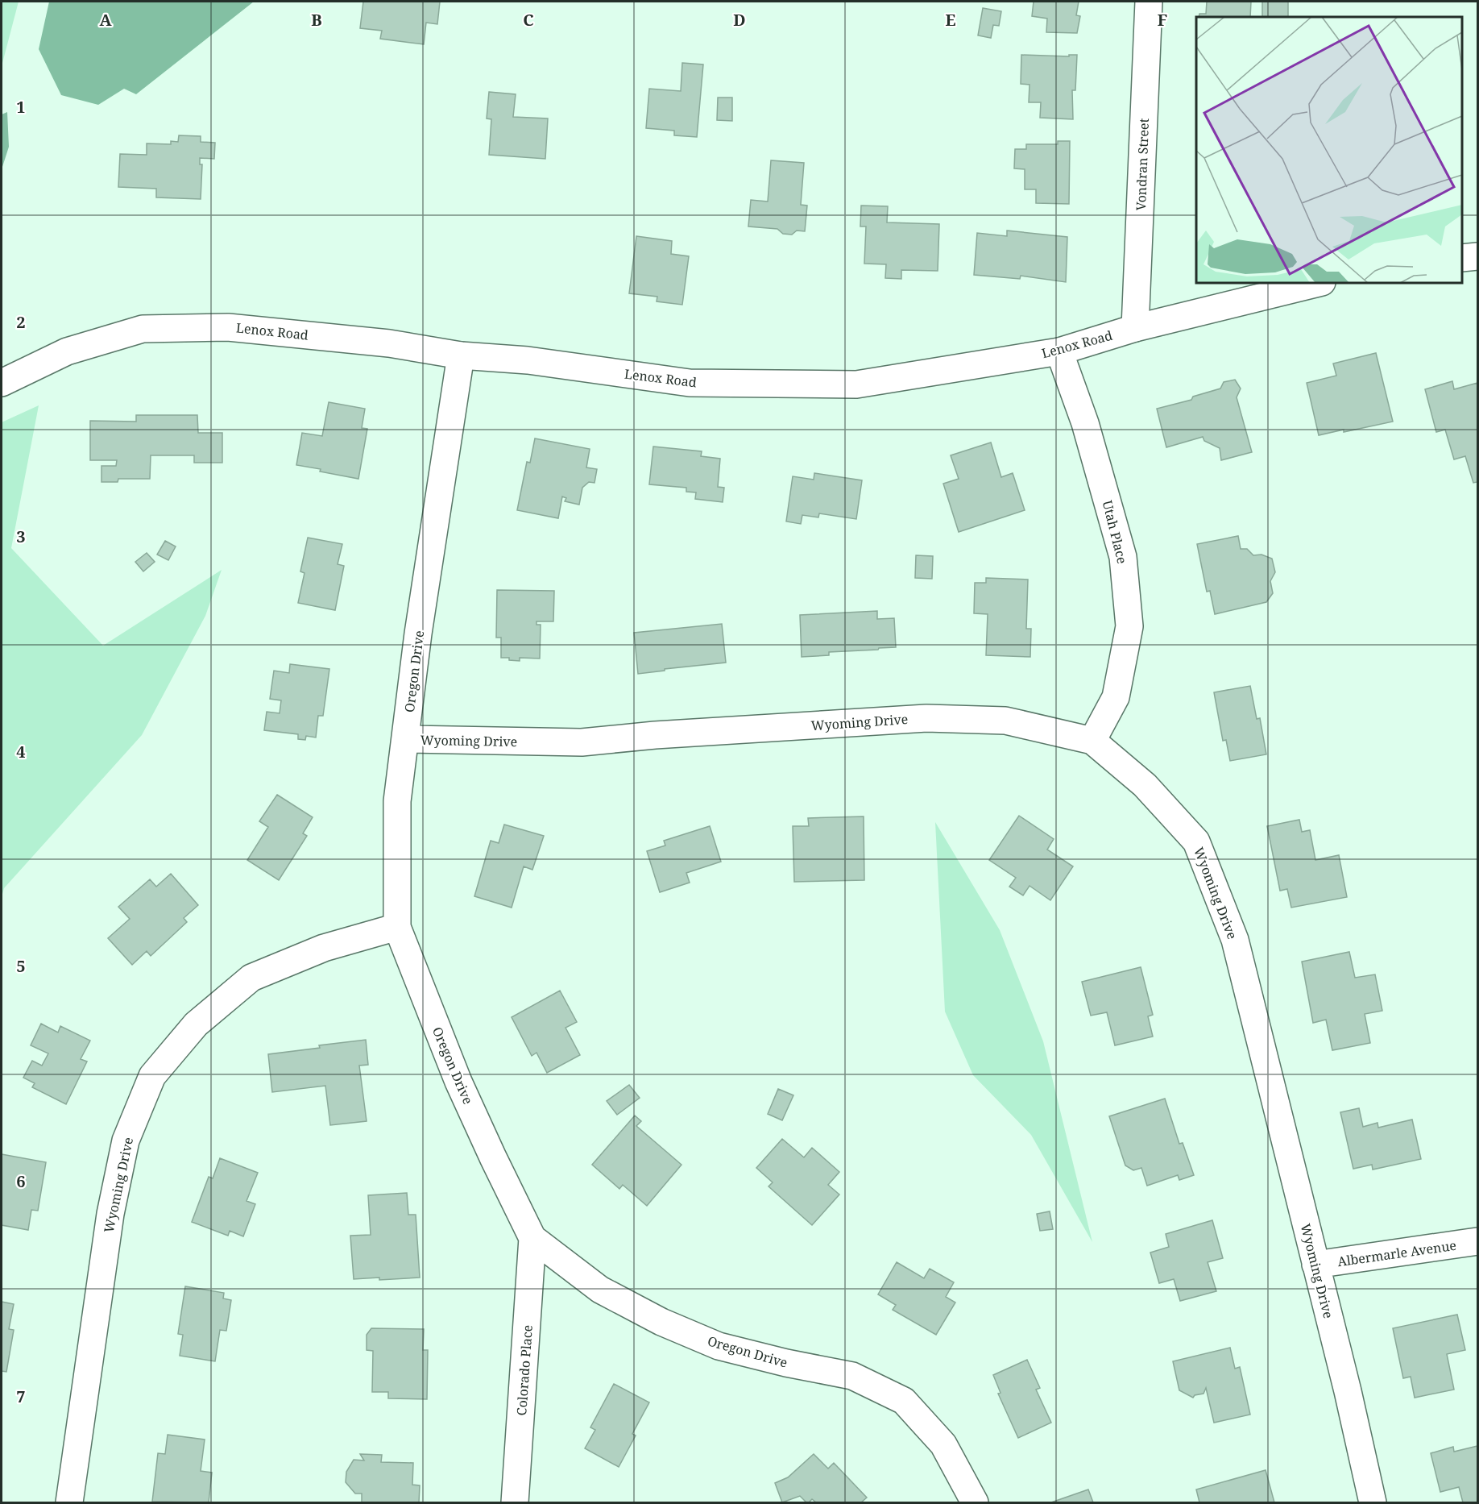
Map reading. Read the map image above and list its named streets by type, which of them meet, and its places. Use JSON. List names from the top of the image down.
{
  "streets": {
    "street": [
      "Vondran Street",
      "Lenox Road",
      "Utah Place",
      "Oregon Drive",
      "Wyoming Drive",
      "Albermarle Avenue",
      "Colorado Place"
    ]
  },
  "crossings": [
    ["Vondran Street", "Lenox Road"],
    ["Lenox Road", "Utah Place"],
    ["Lenox Road", "Oregon Drive"],
    ["Utah Place", "Wyoming Drive"],
    ["Oregon Drive", "Wyoming Drive"],
    ["Oregon Drive", "Colorado Place"],
    ["Wyoming Drive", "Albermarle Avenue"]
  ],
  "grid": {
    "columns": [
      "A",
      "B",
      "C",
      "D",
      "E",
      "F"
    ],
    "rows": [
      "1",
      "2",
      "3",
      "4",
      "5",
      "6",
      "7"
    ]
  }
}
